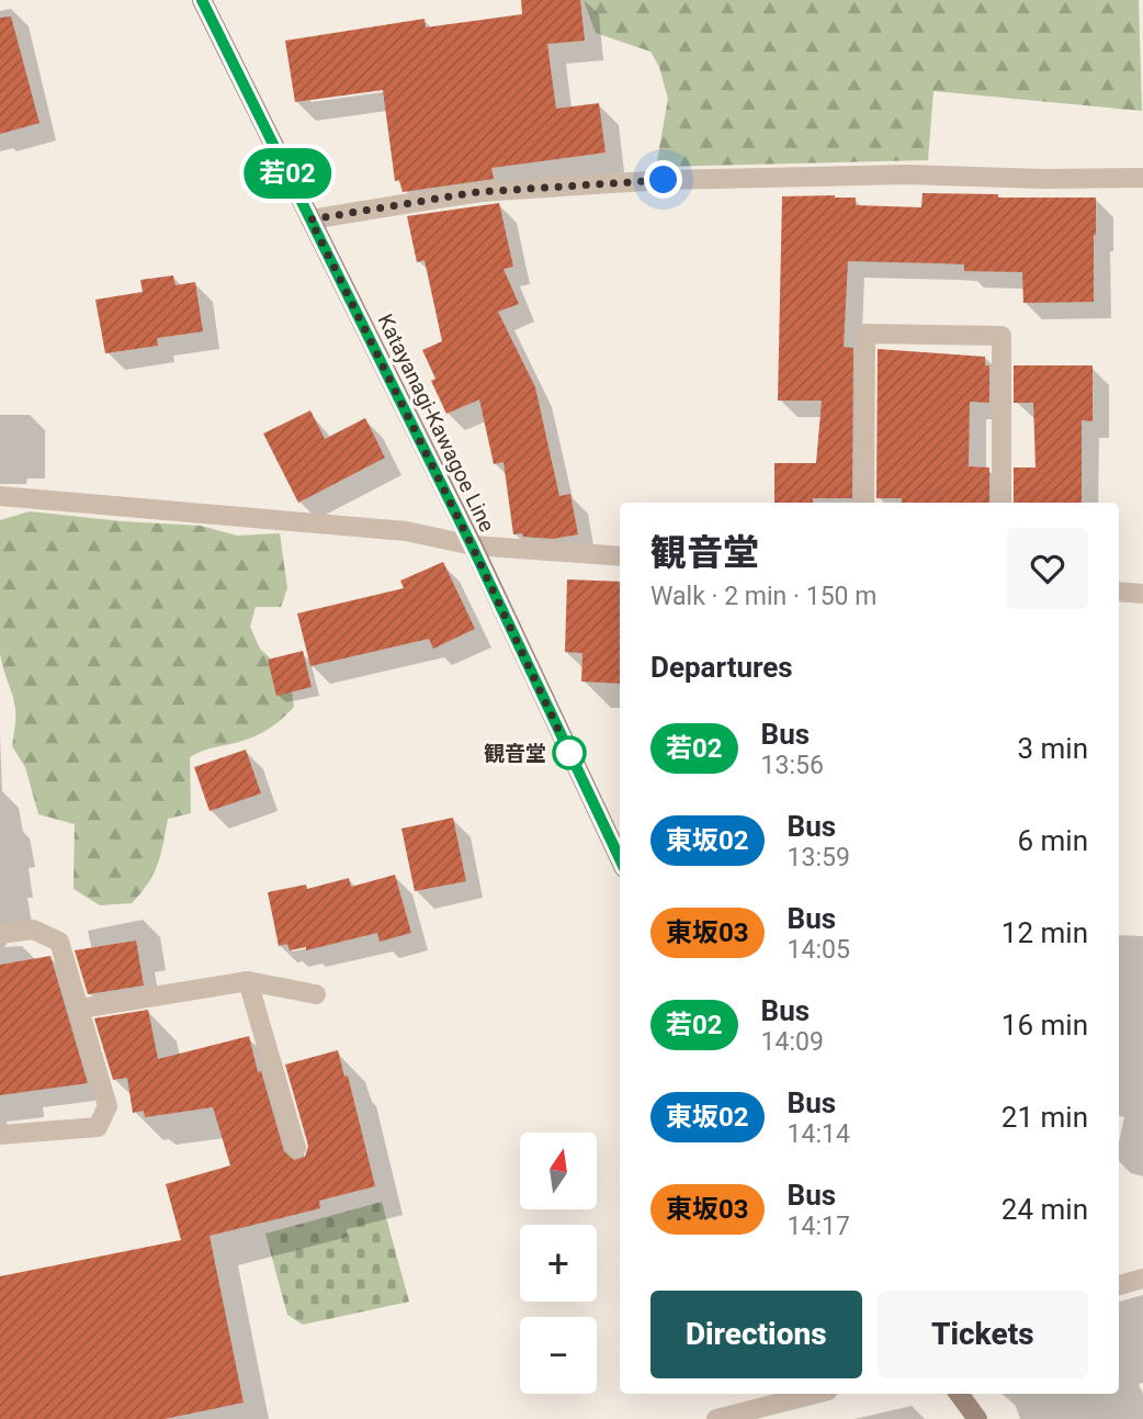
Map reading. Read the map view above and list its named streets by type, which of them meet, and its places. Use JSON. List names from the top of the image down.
{
  "streets": {
    "main road": ["Katayanagi-Kawagoe Line"]
  },
  "places": ["観音堂"],
  "lines": ["bus line 若02"],
  "north": "top",
  "page": {
    "on_map": "若02",
    "heading": [
      ["観音堂", "Walk · 2 min · 150 m"],
      "Departures"
    ],
    "list": [
      {
        "mark": "若02",
        "name": "Bus",
        "note": "13:56",
        "value": "3 min"
      },
      {
        "mark": "東坂02",
        "name": "Bus",
        "note": "13:59",
        "value": "6 min"
      },
      {
        "mark": "東坂03",
        "name": "Bus",
        "note": "14:05",
        "value": "12 min"
      },
      {
        "mark": "若02",
        "name": "Bus",
        "note": "14:09",
        "value": "16 min"
      },
      {
        "mark": "東坂02",
        "name": "Bus",
        "note": "14:14",
        "value": "21 min"
      },
      {
        "mark": "東坂03",
        "name": "Bus",
        "note": "14:17",
        "value": "24 min"
      }
    ],
    "map_buttons": ["+", "−"],
    "buttons": ["Directions", "Tickets"]
  }
}
